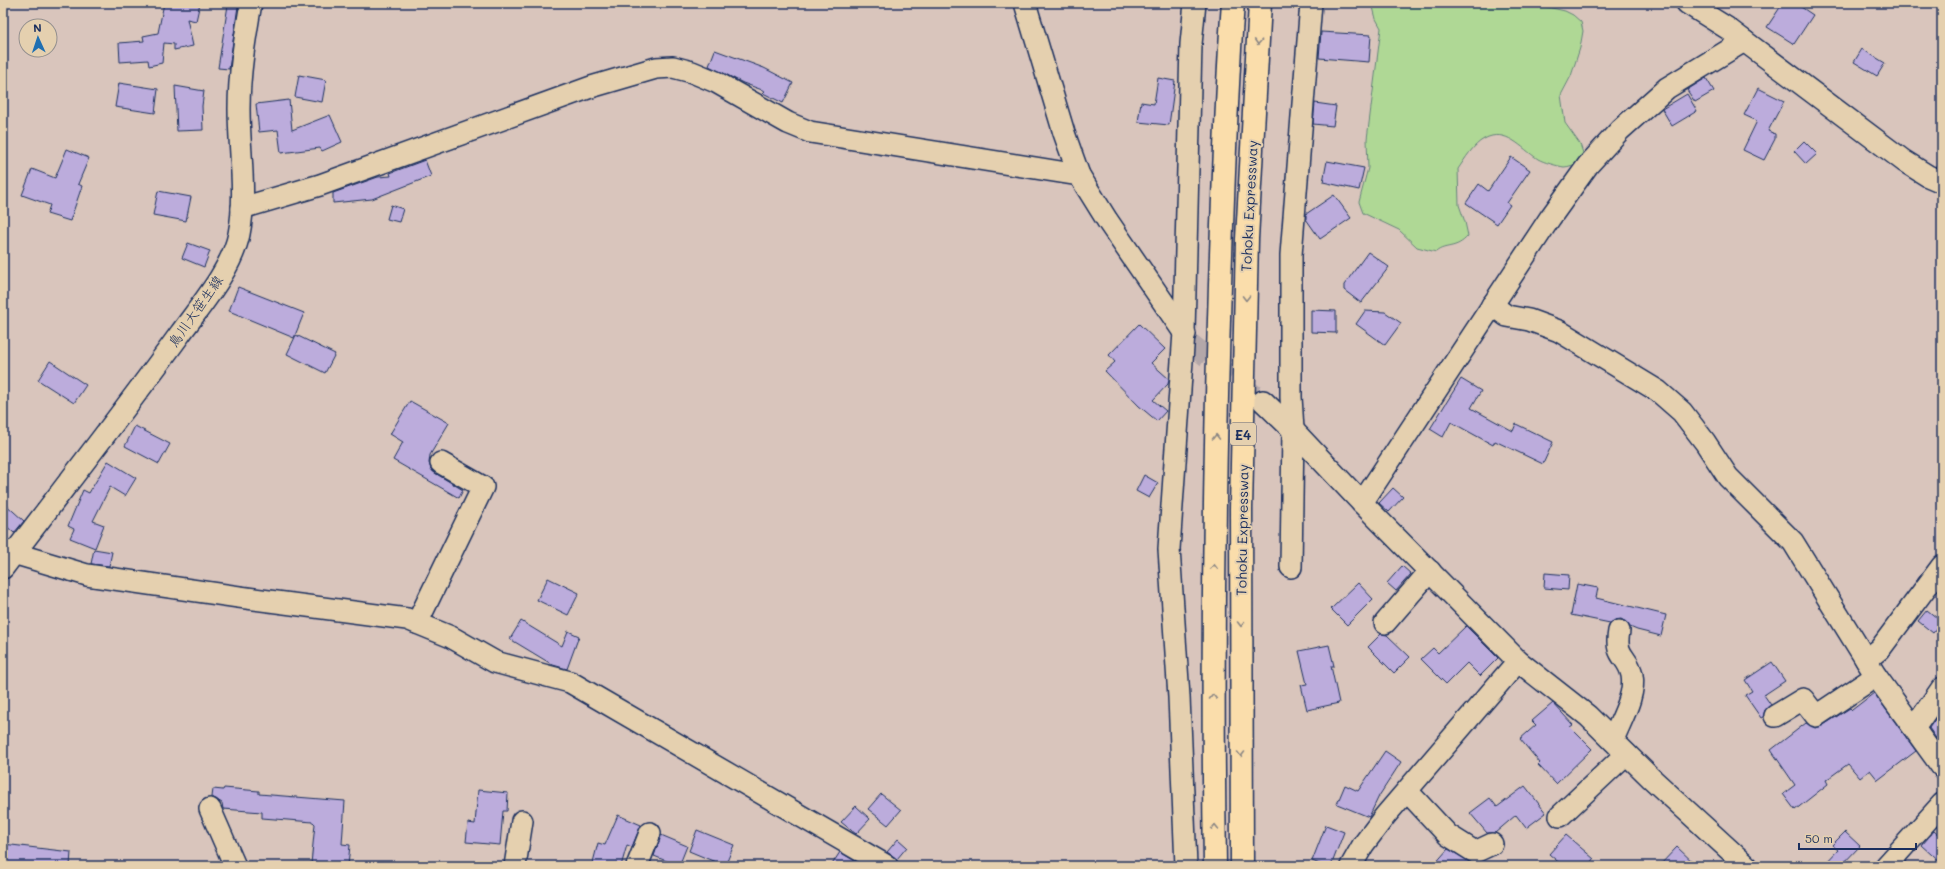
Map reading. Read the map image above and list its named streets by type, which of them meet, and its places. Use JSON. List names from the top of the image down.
{
  "streets": {
    "highway": ["Tohoku Expressway", "E4"],
    "street": ["鳥川大笹生線"]
  },
  "scale_bar": "50 m",
  "north": "top"
}
